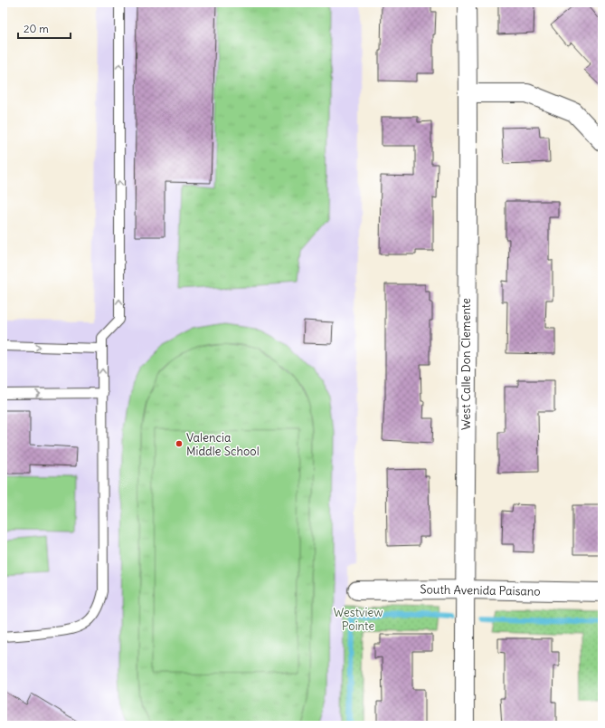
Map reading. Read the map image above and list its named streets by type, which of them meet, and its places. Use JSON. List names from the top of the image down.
{
  "streets": {
    "street": ["West Calle Don Clemente", "South Avenida Paisano"]
  },
  "crossings": [
    ["West Calle Don Clemente", "South Avenida Paisano"]
  ],
  "parks": ["Westview Pointe"],
  "places": ["Valencia Middle School"],
  "scale_bar": "20 m"
}
